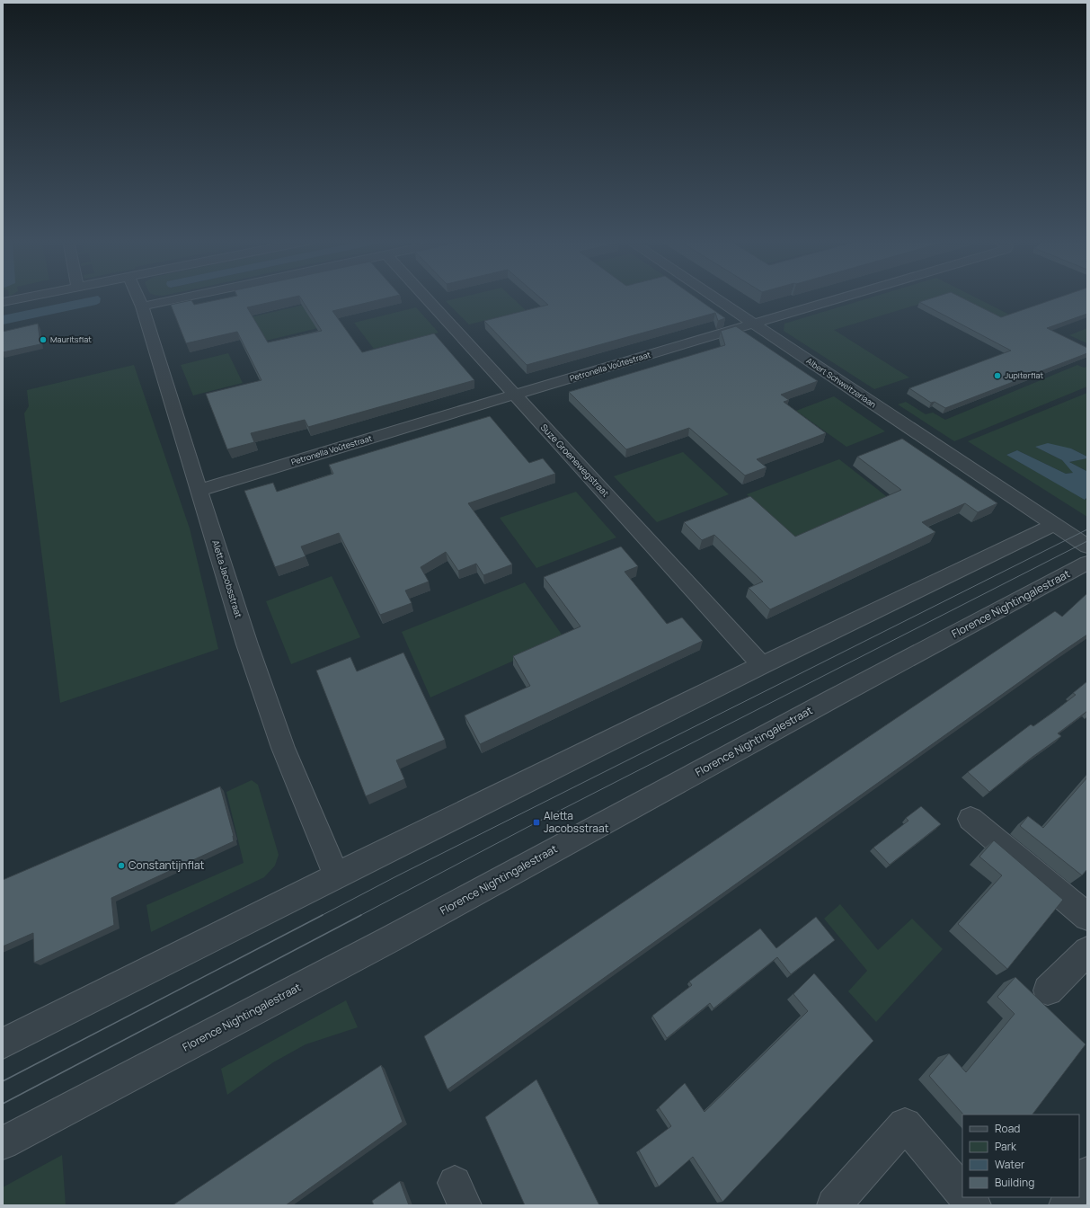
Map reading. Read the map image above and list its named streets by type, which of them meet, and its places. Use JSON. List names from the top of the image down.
{
  "streets": {
    "street": [
      "Petronella Voûtestraat",
      "Albert Schweitzerlaan",
      "Suze Groenewegstraat",
      "Aletta Jacobsstraat",
      "Florence Nightingalestraat"
    ]
  },
  "crossings": [
    ["Petronella Voûtestraat", "Albert Schweitzerlaan"],
    ["Petronella Voûtestraat", "Suze Groenewegstraat"],
    ["Petronella Voûtestraat", "Aletta Jacobsstraat"]
  ],
  "places": {
    "other": ["Mauritsflat", "Jupiterflat", "Constantijnflat"],
    "transit": ["Aletta Jacobsstraat"]
  },
  "legend": [
    "Road",
    "Park",
    "Water",
    "Building"
  ]
}
